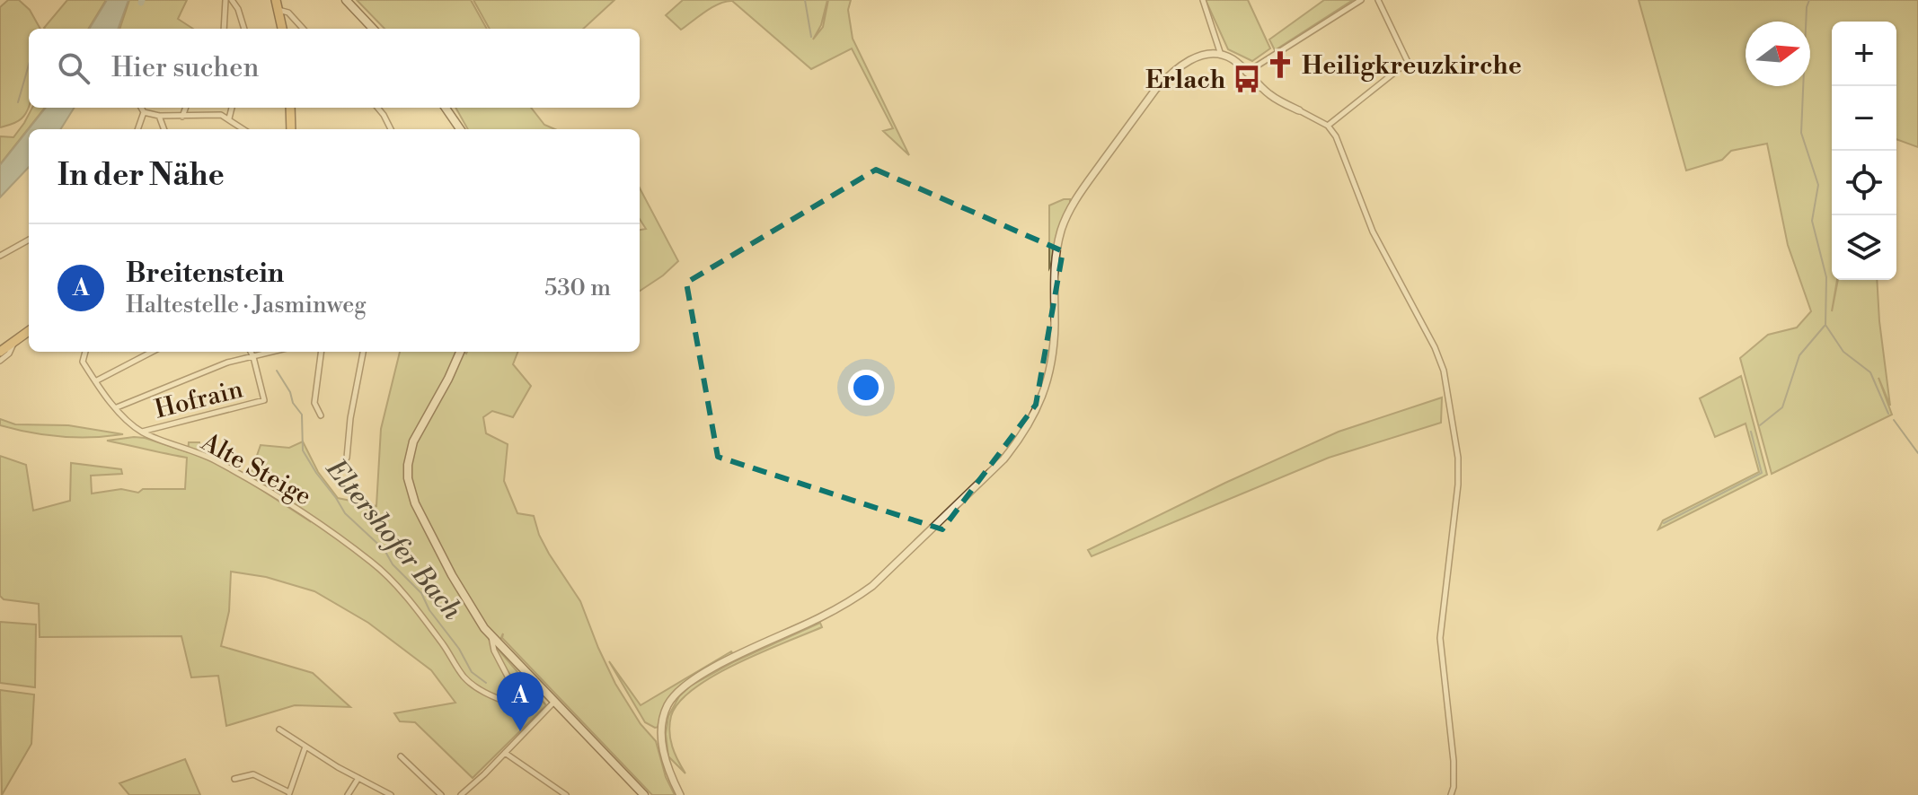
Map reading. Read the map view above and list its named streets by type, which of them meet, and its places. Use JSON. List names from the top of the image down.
{
  "streets": {
    "street": ["Hofrain", "Alte Steige"]
  },
  "crossings": [
    ["Hofrain", "Alte Steige"]
  ],
  "water": ["Eltershofer Bach"],
  "places": {
    "church": ["Heiligkreuzkirche"],
    "bus stop": ["Erlach"]
  },
  "north": "right",
  "page": {
    "map_buttons": ["+", "−"],
    "search": "Hier suchen",
    "heading": "In der Nähe",
    "list": [
      {
        "mark": "A",
        "name": "Breitenstein",
        "note": "Haltestelle · Jasminweg",
        "value": "530 m"
      }
    ],
    "pins": "A"
  }
}
